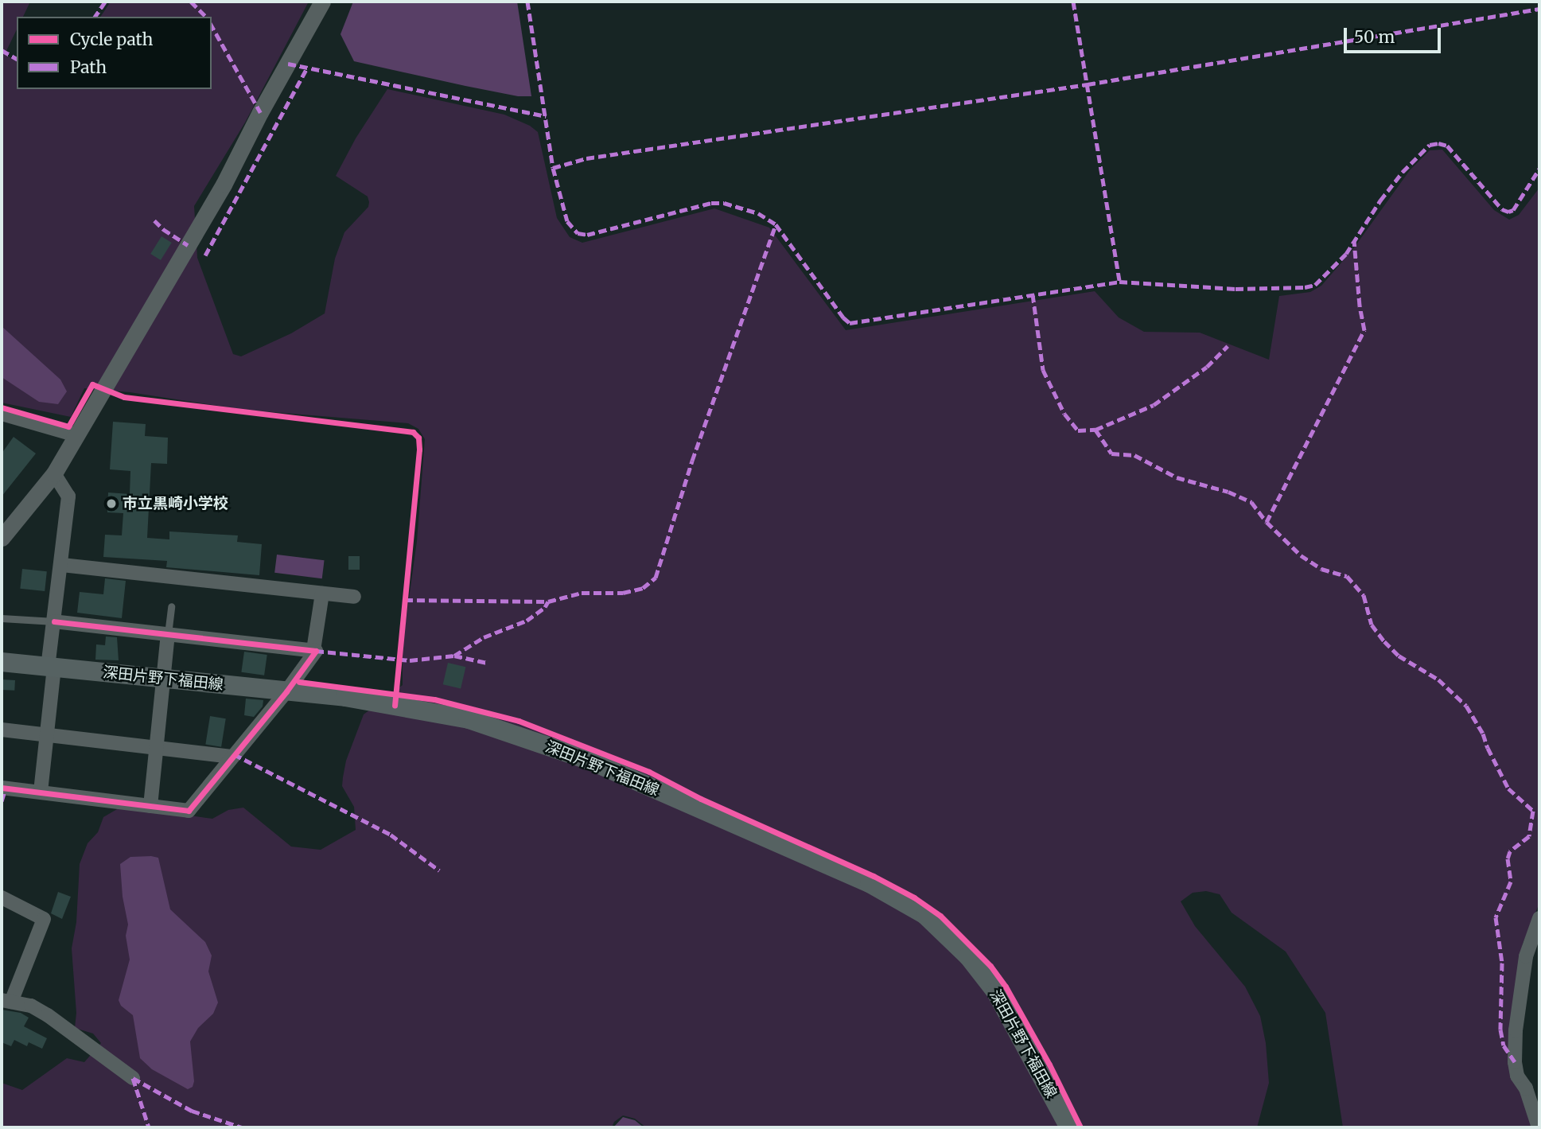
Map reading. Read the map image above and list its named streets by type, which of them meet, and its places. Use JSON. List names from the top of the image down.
{
  "streets": {
    "main road": ["深田片野下福田線"]
  },
  "places": ["市立黒崎小学校"],
  "legend": ["Cycle path", "Path"],
  "scale_bar": "50 m"
}
